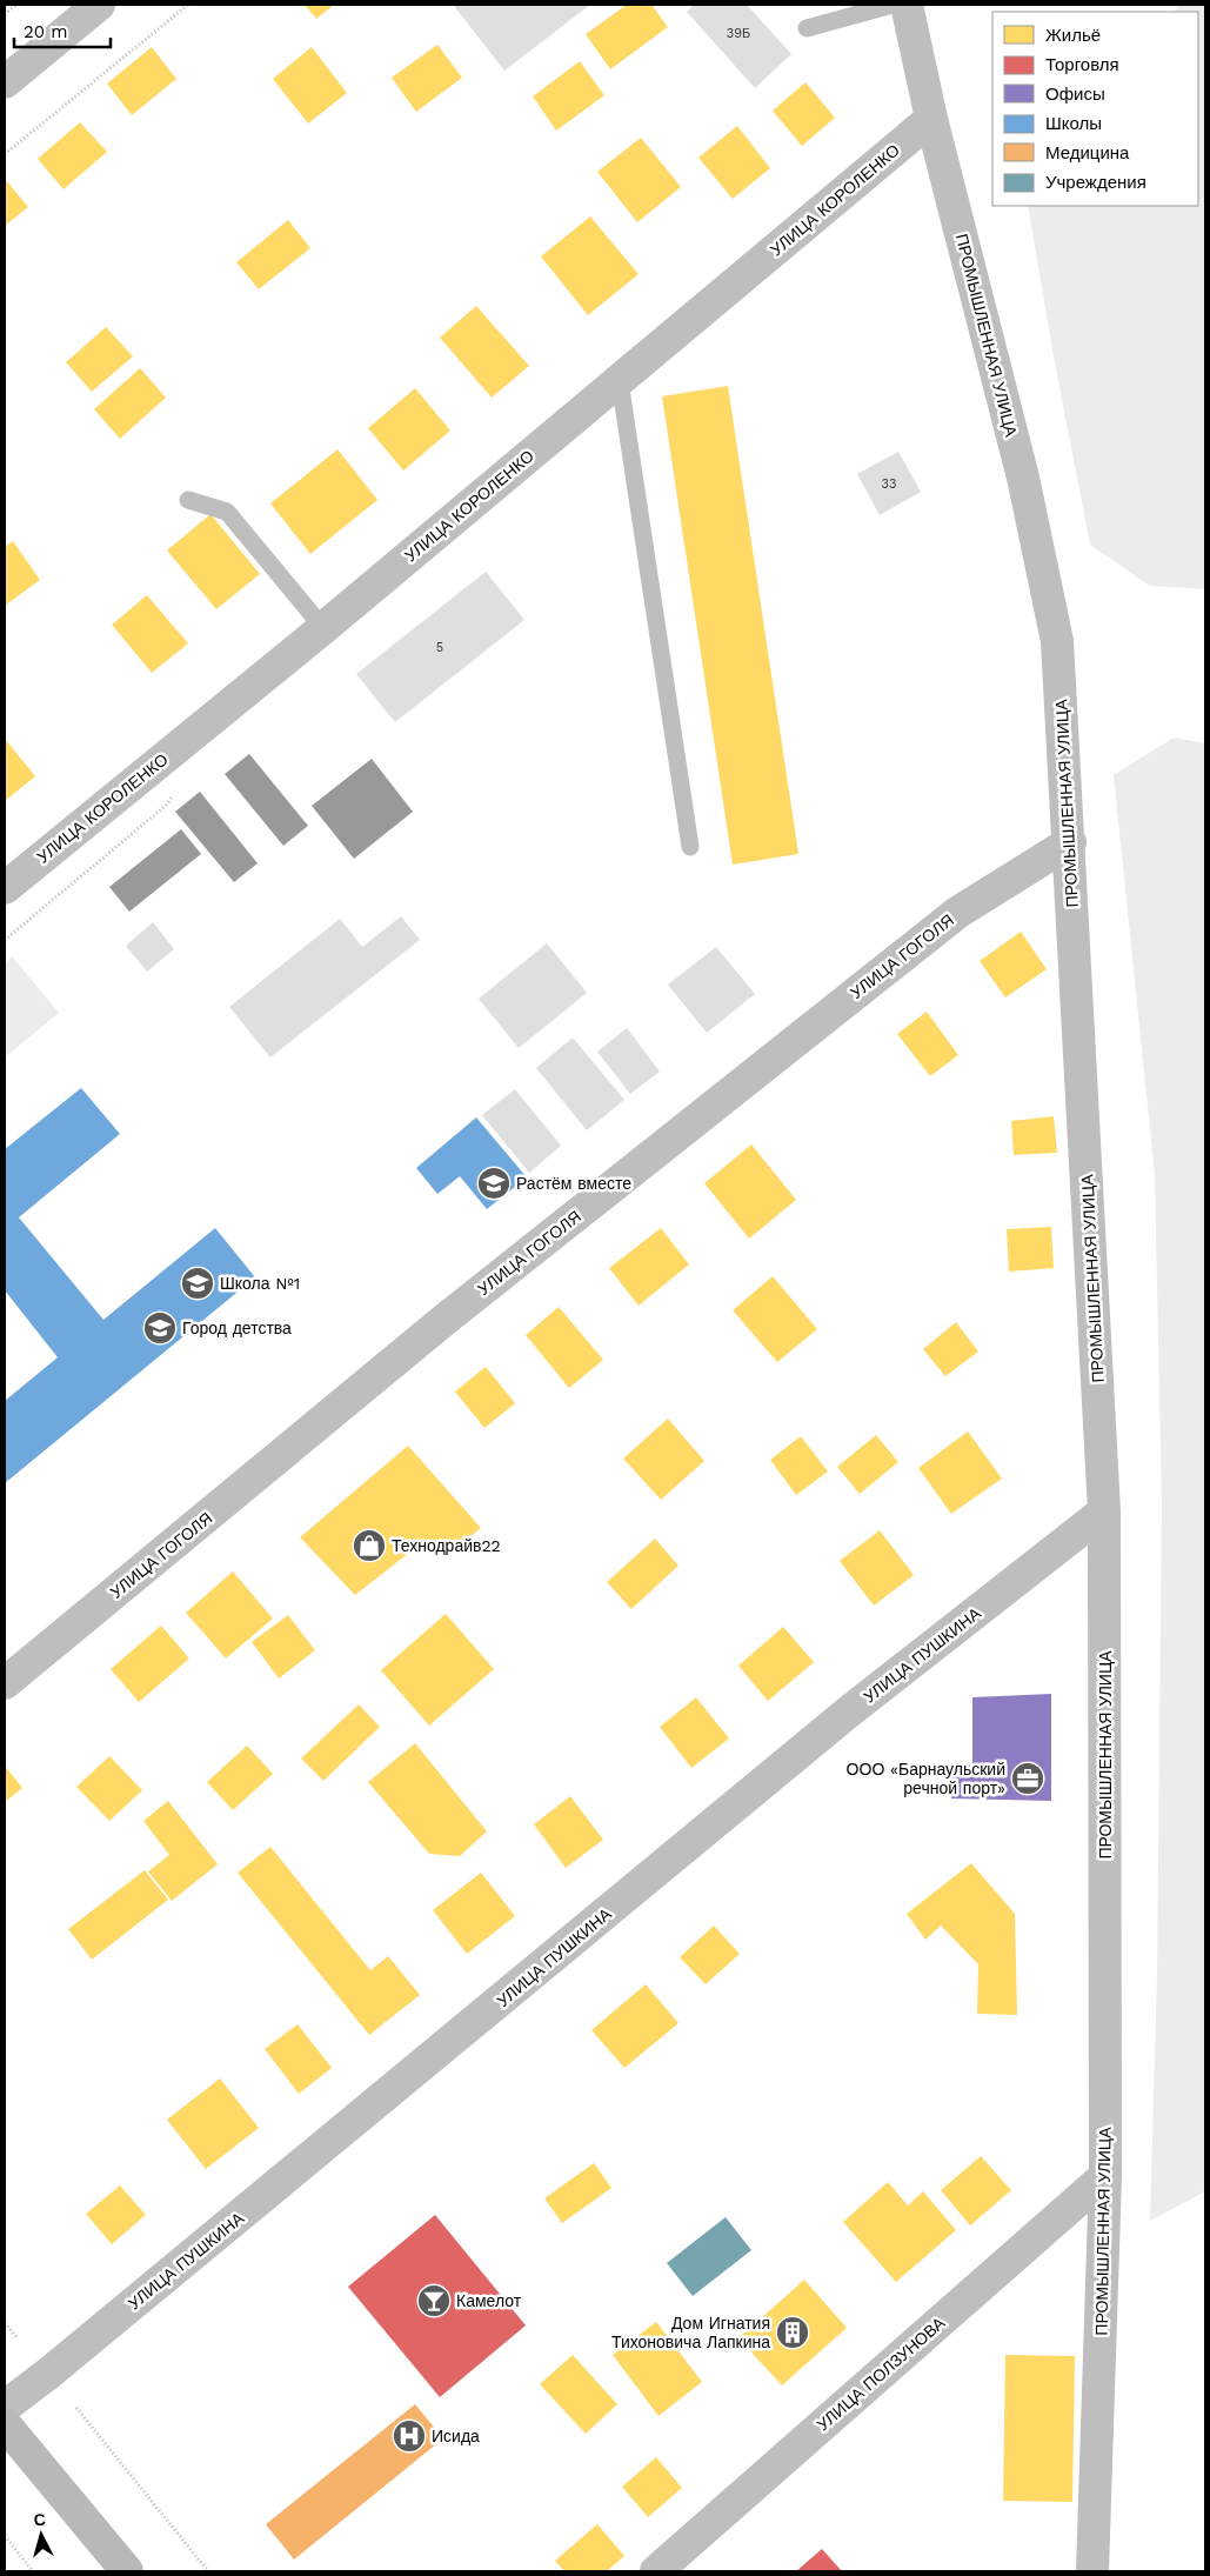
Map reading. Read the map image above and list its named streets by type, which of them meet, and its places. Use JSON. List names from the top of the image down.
{
  "streets": {
    "street": [
      "УЛИЦА КОРОЛЕНКО",
      "ПРОМЫШЛЕННАЯ УЛИЦА",
      "УЛИЦА ГОГОЛЯ",
      "УЛИЦА ПУШКИНА",
      "УЛИЦА ПОЛЗУНОВА"
    ]
  },
  "crossings": [
    ["УЛИЦА КОРОЛЕНКО", "ПРОМЫШЛЕННАЯ УЛИЦА"],
    ["ПРОМЫШЛЕННАЯ УЛИЦА", "УЛИЦА ГОГОЛЯ"],
    ["ПРОМЫШЛЕННАЯ УЛИЦА", "УЛИЦА ПУШКИНА"],
    ["ПРОМЫШЛЕННАЯ УЛИЦА", "УЛИЦА ПОЛЗУНОВА"]
  ],
  "places": {
    "school or university": ["Растём вместе", "Школа №1", "Город детства"],
    "shop": ["Технодрайв22"],
    "office": ["ООО «Барнаульский речной порт»"],
    "bar": ["Камелот"],
    "building": ["Дом Игнатия Тихоновича Лапкина"],
    "hospital": ["Исида"]
  },
  "house_numbers": ["39Б", "33", "5"],
  "legend": [
    "Жильё",
    "Торговля",
    "Офисы",
    "Школы",
    "Медицина",
    "Учреждения"
  ],
  "scale_bar": "20 m",
  "north": "top"
}
